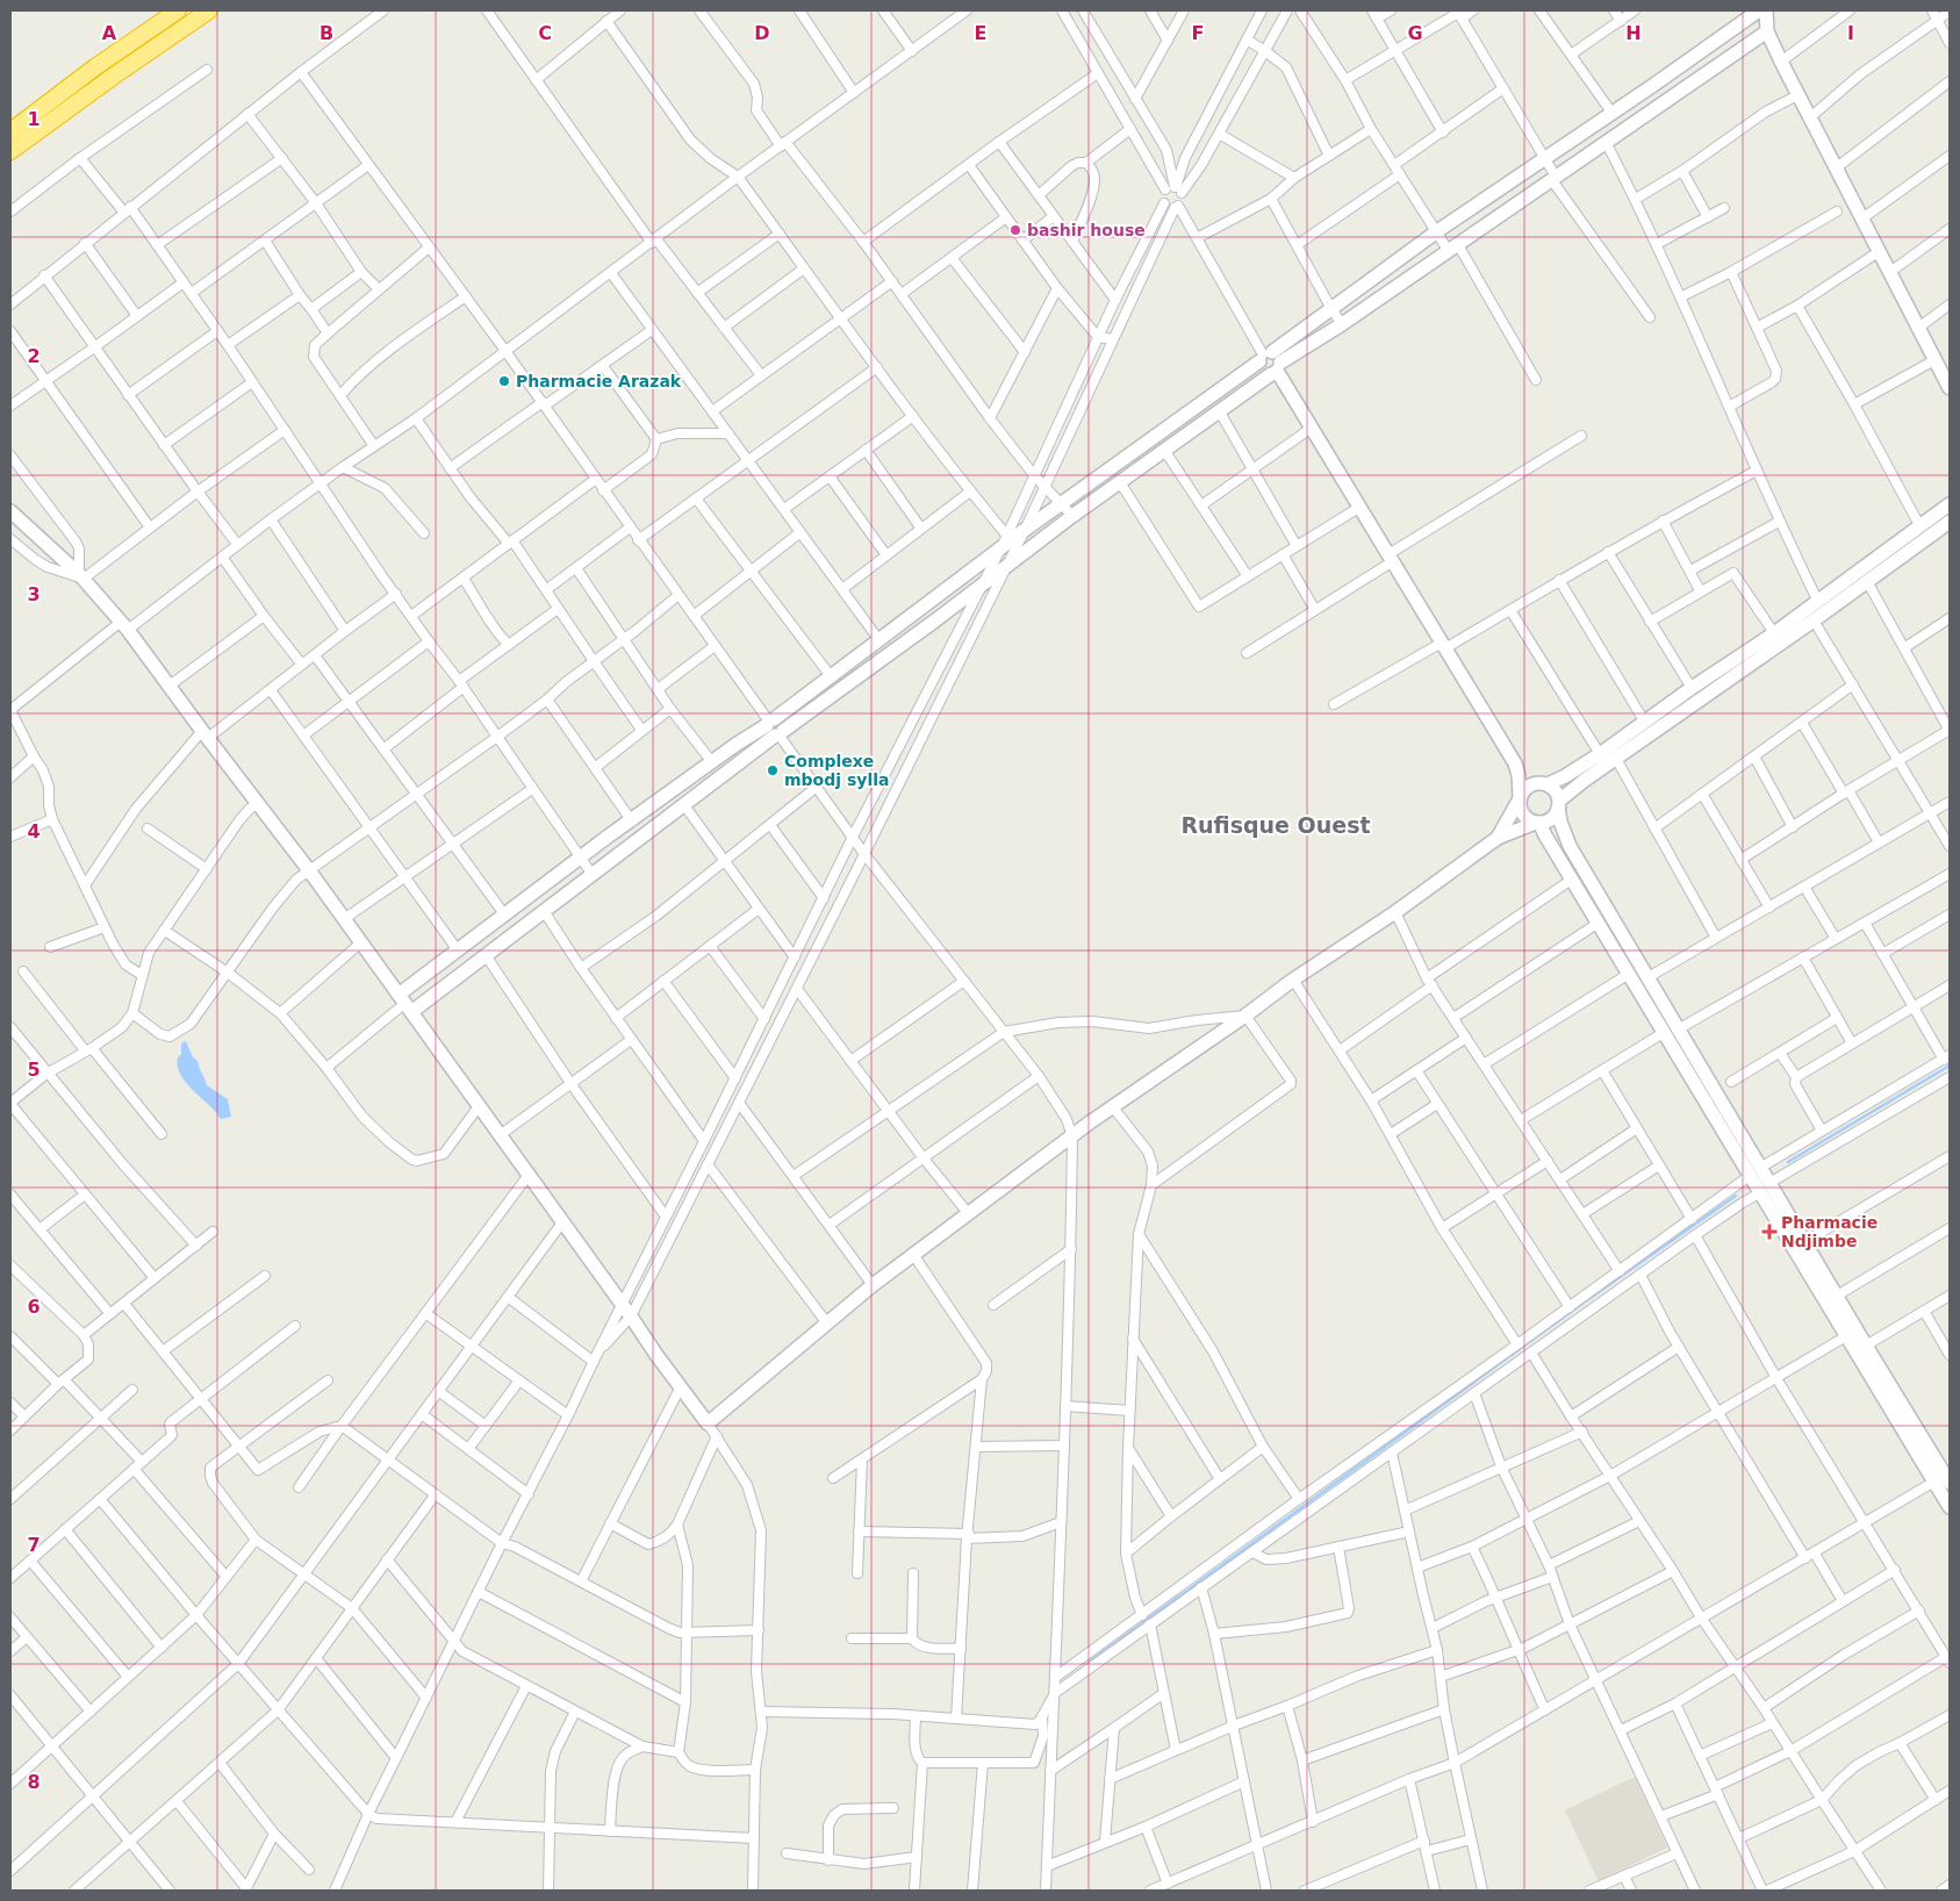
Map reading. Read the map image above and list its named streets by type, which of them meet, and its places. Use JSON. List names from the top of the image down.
{
  "districts": ["Rufisque Ouest"],
  "places": {
    "other": ["bashir house", "Pharmacie Arazak", "Complexe mbodj sylla"],
    "health": ["Pharmacie Ndjimbe"]
  },
  "grid": {
    "columns": [
      "A",
      "B",
      "C",
      "D",
      "E",
      "F",
      "G",
      "H",
      "I"
    ],
    "rows": [
      "1",
      "2",
      "3",
      "4",
      "5",
      "6",
      "7",
      "8"
    ]
  }
}
